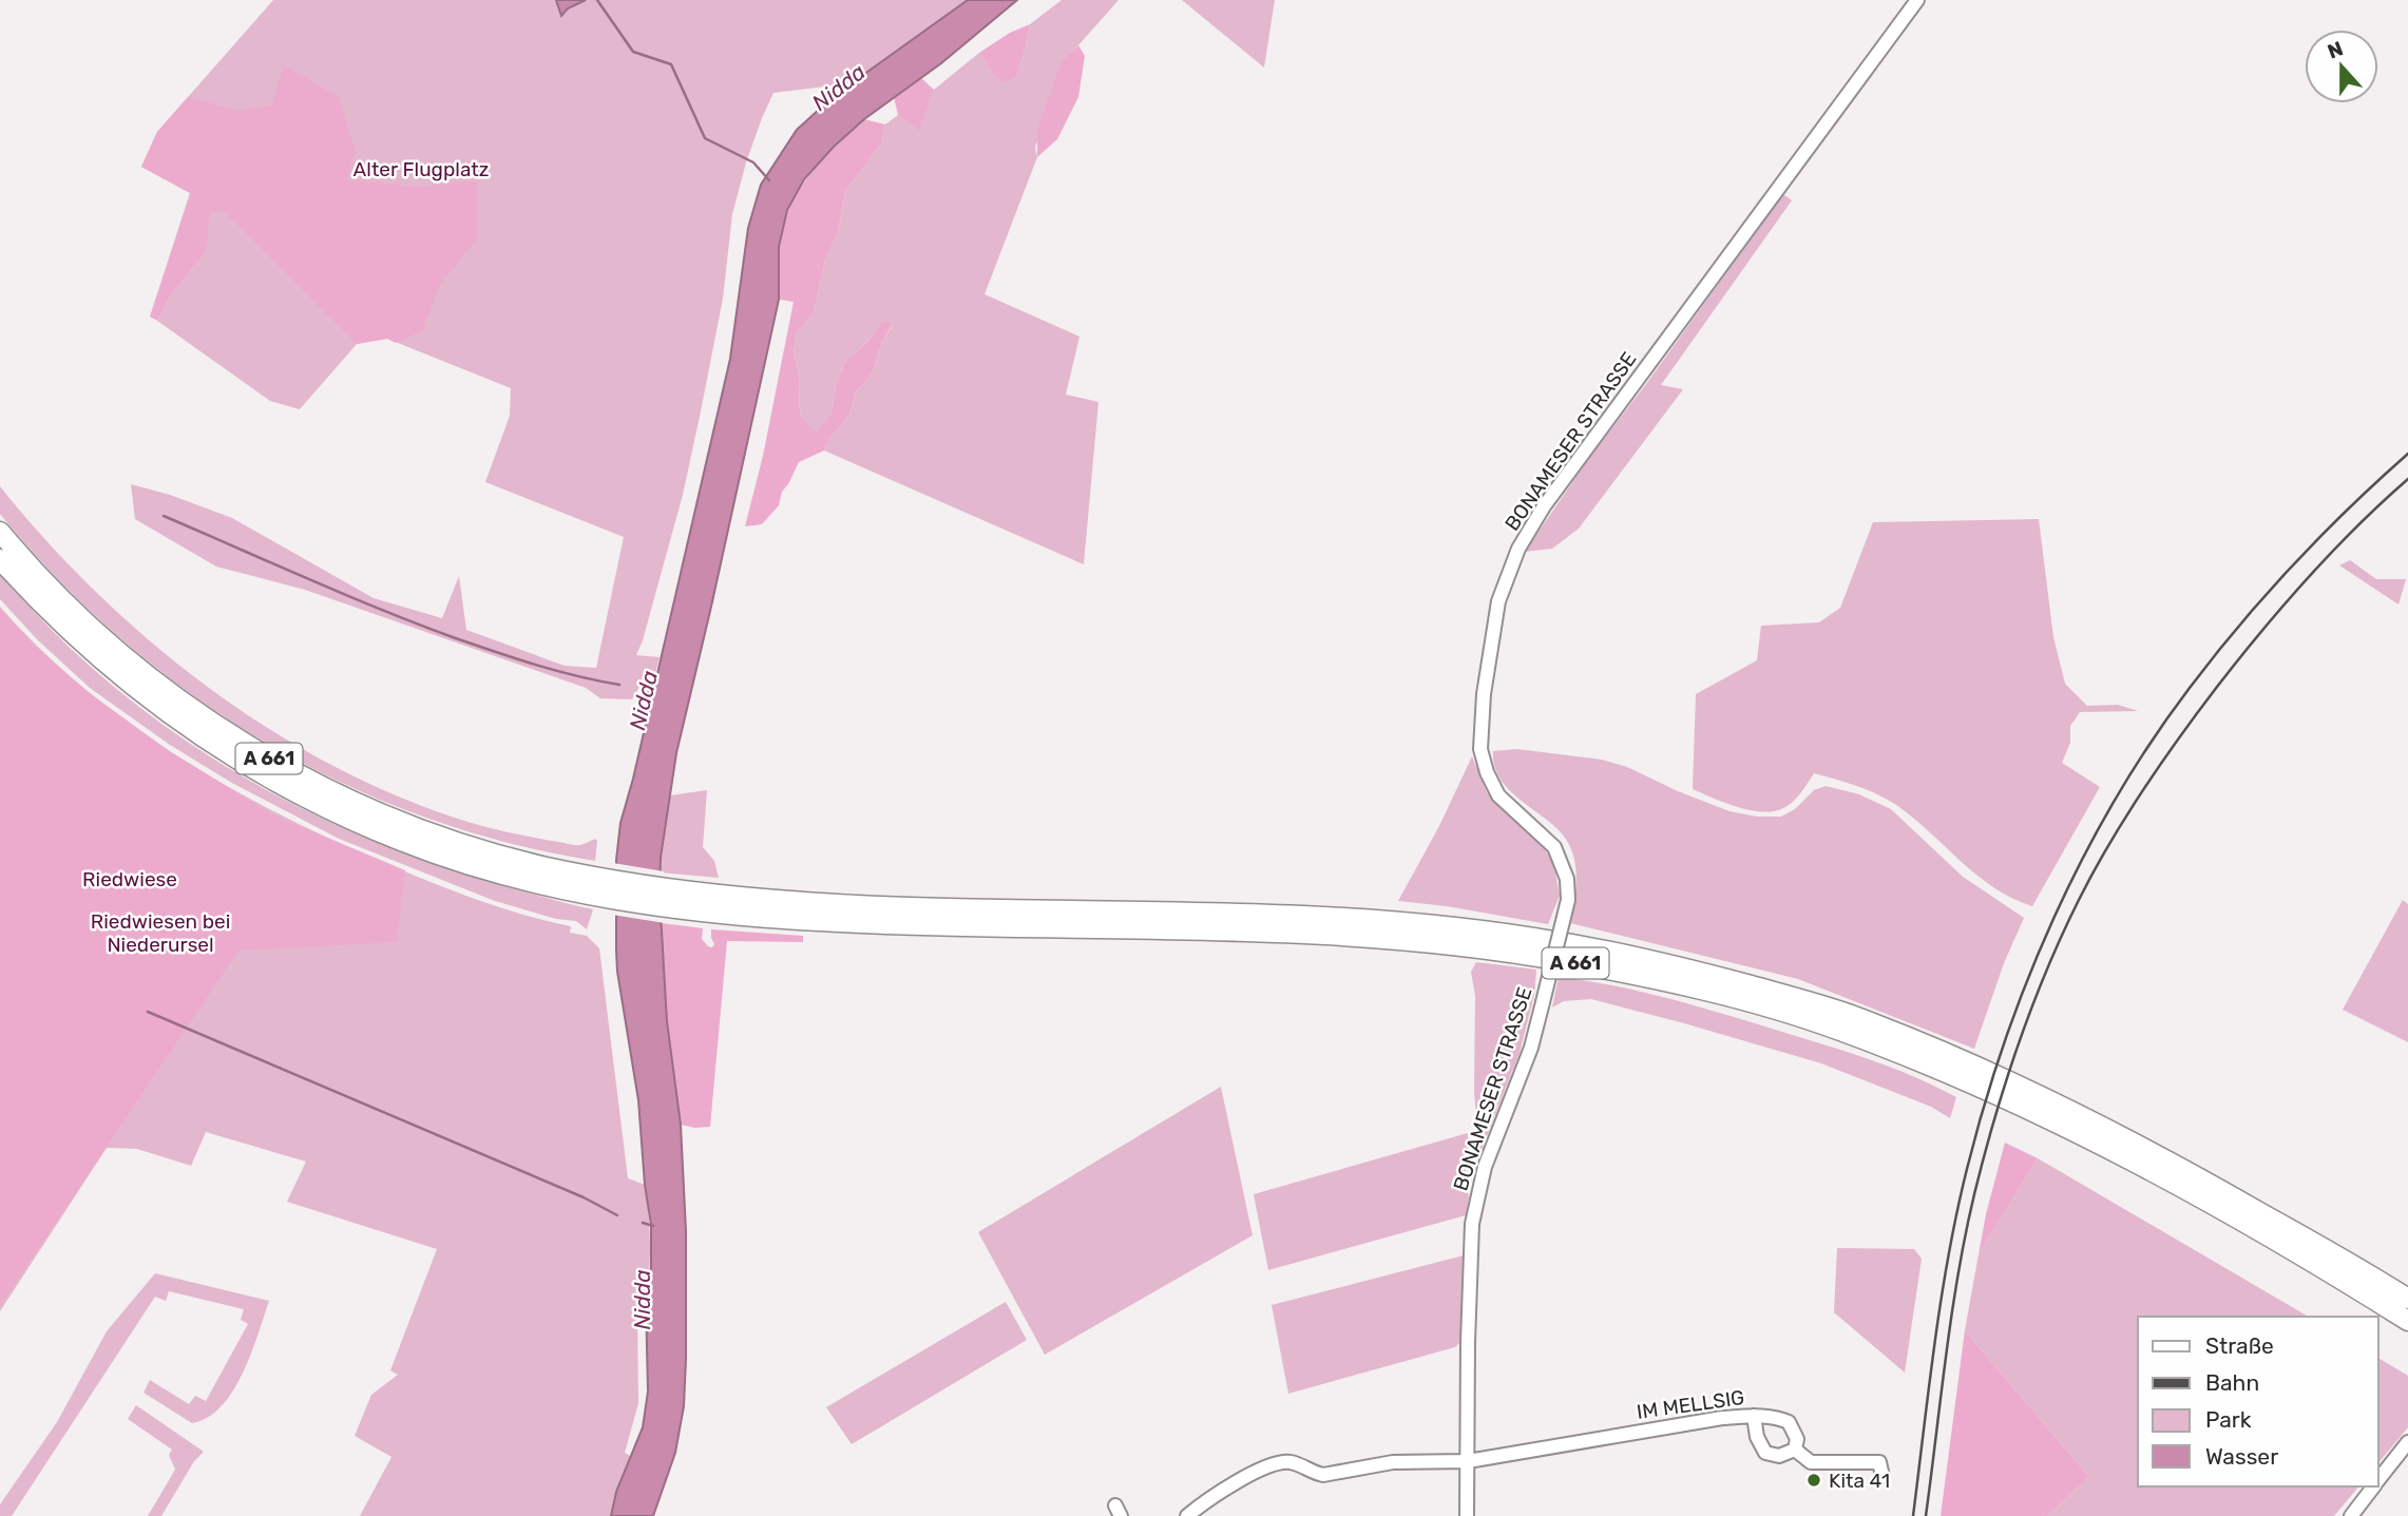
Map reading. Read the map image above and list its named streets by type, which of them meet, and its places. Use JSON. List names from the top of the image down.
{
  "streets": {
    "highway": ["A 661"],
    "street": ["BONAMESER STRASSE", "IM MELLSIG"]
  },
  "crossings": [
    ["BONAMESER STRASSE", "IM MELLSIG"]
  ],
  "water": ["Nidda"],
  "parks": ["Alter Flugplatz", "Riedwiese", "Riedwiesen bei Niederursel"],
  "places": ["Kita 41"],
  "legend": [
    "Straße",
    "Bahn",
    "Park",
    "Wasser"
  ],
  "north": "top"
}
